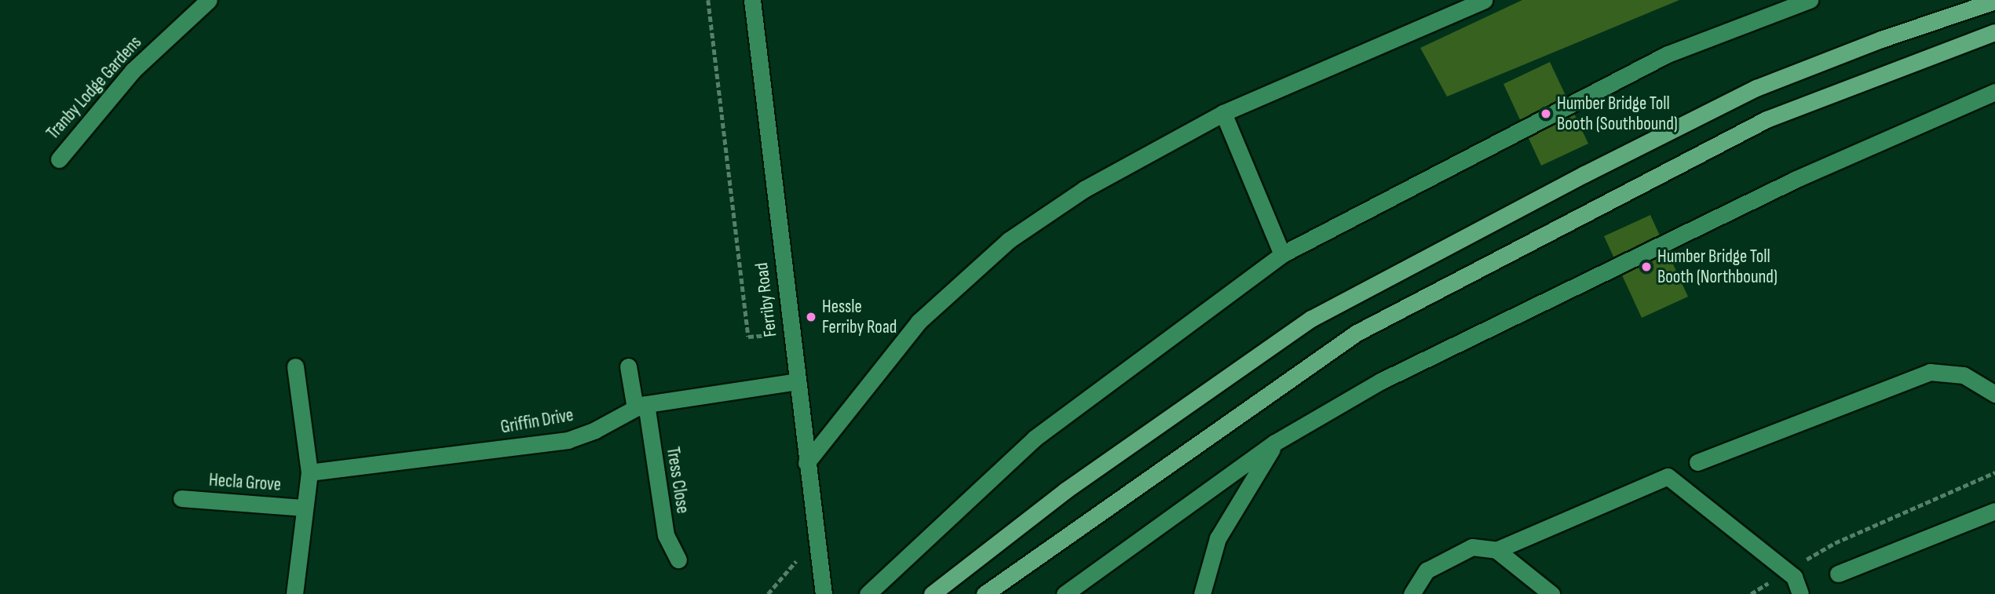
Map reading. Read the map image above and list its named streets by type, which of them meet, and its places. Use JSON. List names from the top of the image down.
{
  "streets": {
    "street": [
      "Tranby Lodge Gardens",
      "Ferriby Road",
      "Griffin Drive",
      "Tress Close",
      "Hecla Grove"
    ]
  },
  "crossings": [
    ["Ferriby Road", "Griffin Drive"],
    ["Griffin Drive", "Tress Close"]
  ],
  "places": ["Humber Bridge Toll Booth (Southbound)", "Humber Bridge Toll Booth (Northbound)", "Hessle Ferriby Road"]
}
